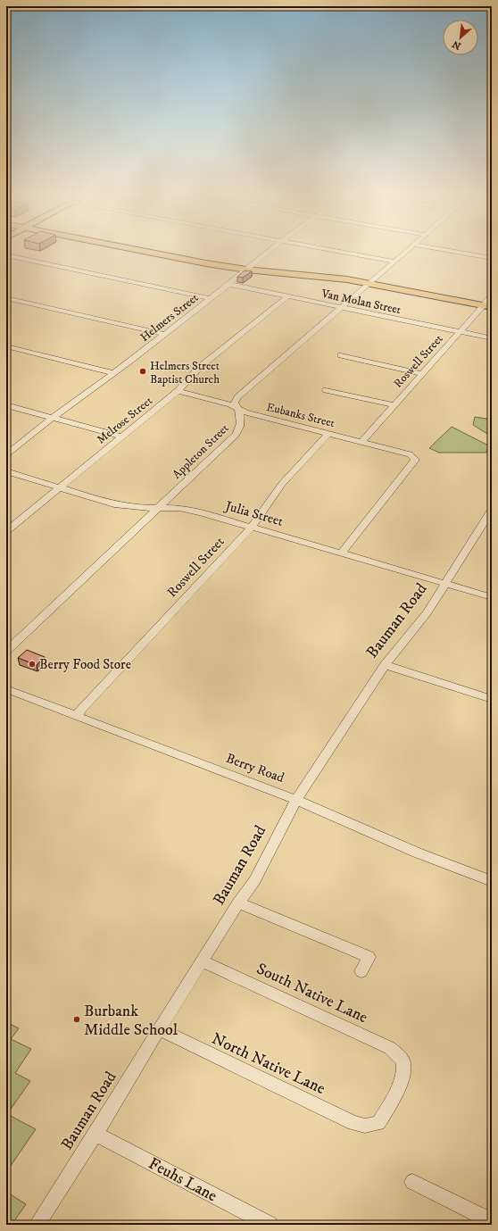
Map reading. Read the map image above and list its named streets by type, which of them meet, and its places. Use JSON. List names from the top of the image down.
{
  "streets": {
    "street": [
      "Van Molan Street",
      "Helmers Street",
      "Roswell Street",
      "Eubanks Street",
      "Melrose Street",
      "Appleton Street",
      "Julia Street",
      "Bauman Road",
      "Berry Road",
      "South Native Lane",
      "North Native Lane",
      "Feuhs Lane"
    ]
  },
  "crossings": [
    ["Van Molan Street", "Helmers Street"],
    ["Van Molan Street", "Roswell Street"],
    ["Van Molan Street", "Melrose Street"],
    ["Roswell Street", "Eubanks Street"],
    ["Roswell Street", "Julia Street"],
    ["Roswell Street", "Berry Road"],
    ["Eubanks Street", "Melrose Street"],
    ["Eubanks Street", "Appleton Street"],
    ["Eubanks Street", "Julia Street"],
    ["Melrose Street", "Julia Street"],
    ["Appleton Street", "Julia Street"],
    ["Julia Street", "Bauman Road"],
    ["Bauman Road", "Berry Road"],
    ["Bauman Road", "South Native Lane"],
    ["Bauman Road", "North Native Lane"],
    ["Bauman Road", "Feuhs Lane"],
    ["South Native Lane", "North Native Lane"]
  ],
  "places": ["Helmers Street Baptist Church", "Berry Food Store", "Burbank Middle School"],
  "north": "bottom left"
}
